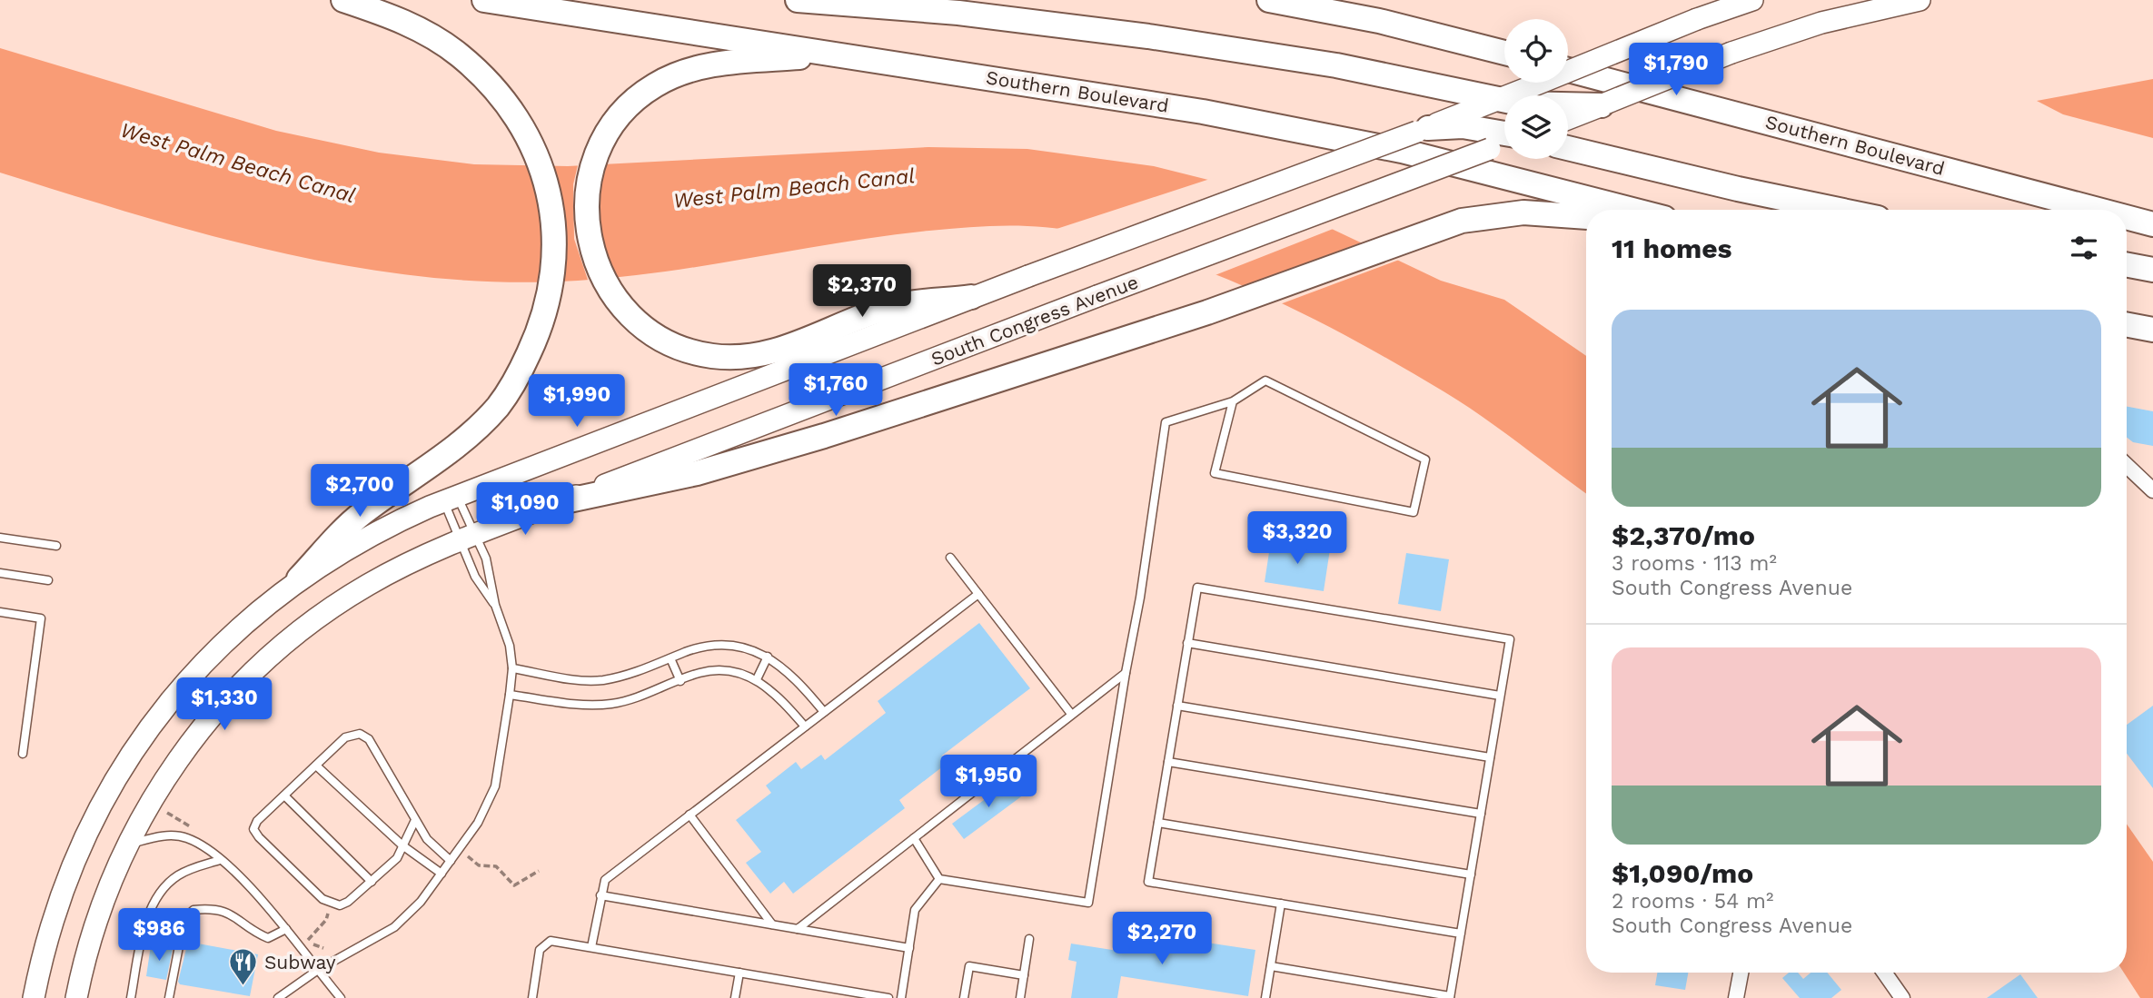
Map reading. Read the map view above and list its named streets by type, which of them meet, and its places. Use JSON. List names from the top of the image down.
{
  "streets": {
    "highway": ["Southern Boulevard"],
    "main road": ["South Congress Avenue"]
  },
  "water": ["West Palm Beach Canal"],
  "places": {
    "restaurant": ["Subway"]
  },
  "page": {
    "price": [
      "$1,790",
      "$2,370",
      "$1,760",
      "$1,990",
      "$2,700",
      "$1,090",
      "$3,320",
      "$1,330",
      "$1,950",
      "$986",
      "$2,270"
    ],
    "heading": "11 homes",
    "list": [
      {
        "name": "$2,370/mo",
        "note": "3 rooms · 113 m² · South Congress Avenue"
      },
      {
        "name": "$1,090/mo",
        "note": "2 rooms · 54 m² · South Congress Avenue"
      }
    ]
  }
}
